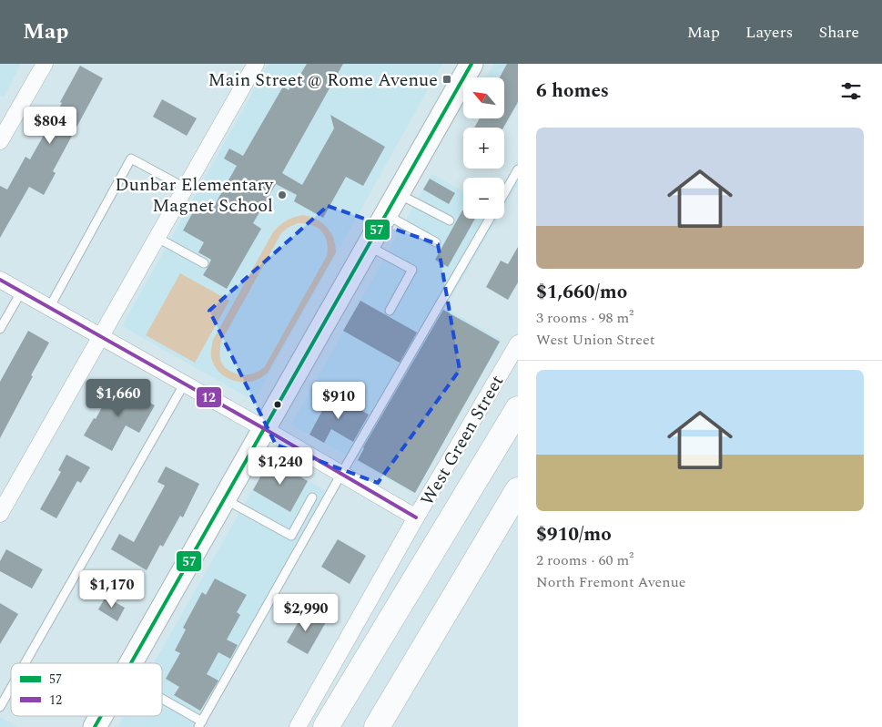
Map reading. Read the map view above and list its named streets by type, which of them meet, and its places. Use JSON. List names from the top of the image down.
{
  "streets": {
    "street": ["West Green Street"]
  },
  "places": {
    "transit": ["Main Street @ Rome Avenue"],
    "other": ["Dunbar Elementary Magnet School"]
  },
  "lines": ["transit line 57", "transit line 12"],
  "legend": ["57", "12"],
  "north": "top left",
  "page": {
    "header": "Map",
    "nav": ["Map", "Layers", "Share"],
    "heading": "6 homes",
    "map_buttons": ["+", "−"],
    "price": [
      "$804",
      "$1,660",
      "$910",
      "$1,240",
      "$1,170",
      "$2,990"
    ],
    "list": [
      {
        "name": "$1,660/mo",
        "note": "3 rooms · 98 m² · West Union Street"
      },
      {
        "name": "$910/mo",
        "note": "2 rooms · 60 m² · North Fremont Avenue"
      }
    ]
  }
}
